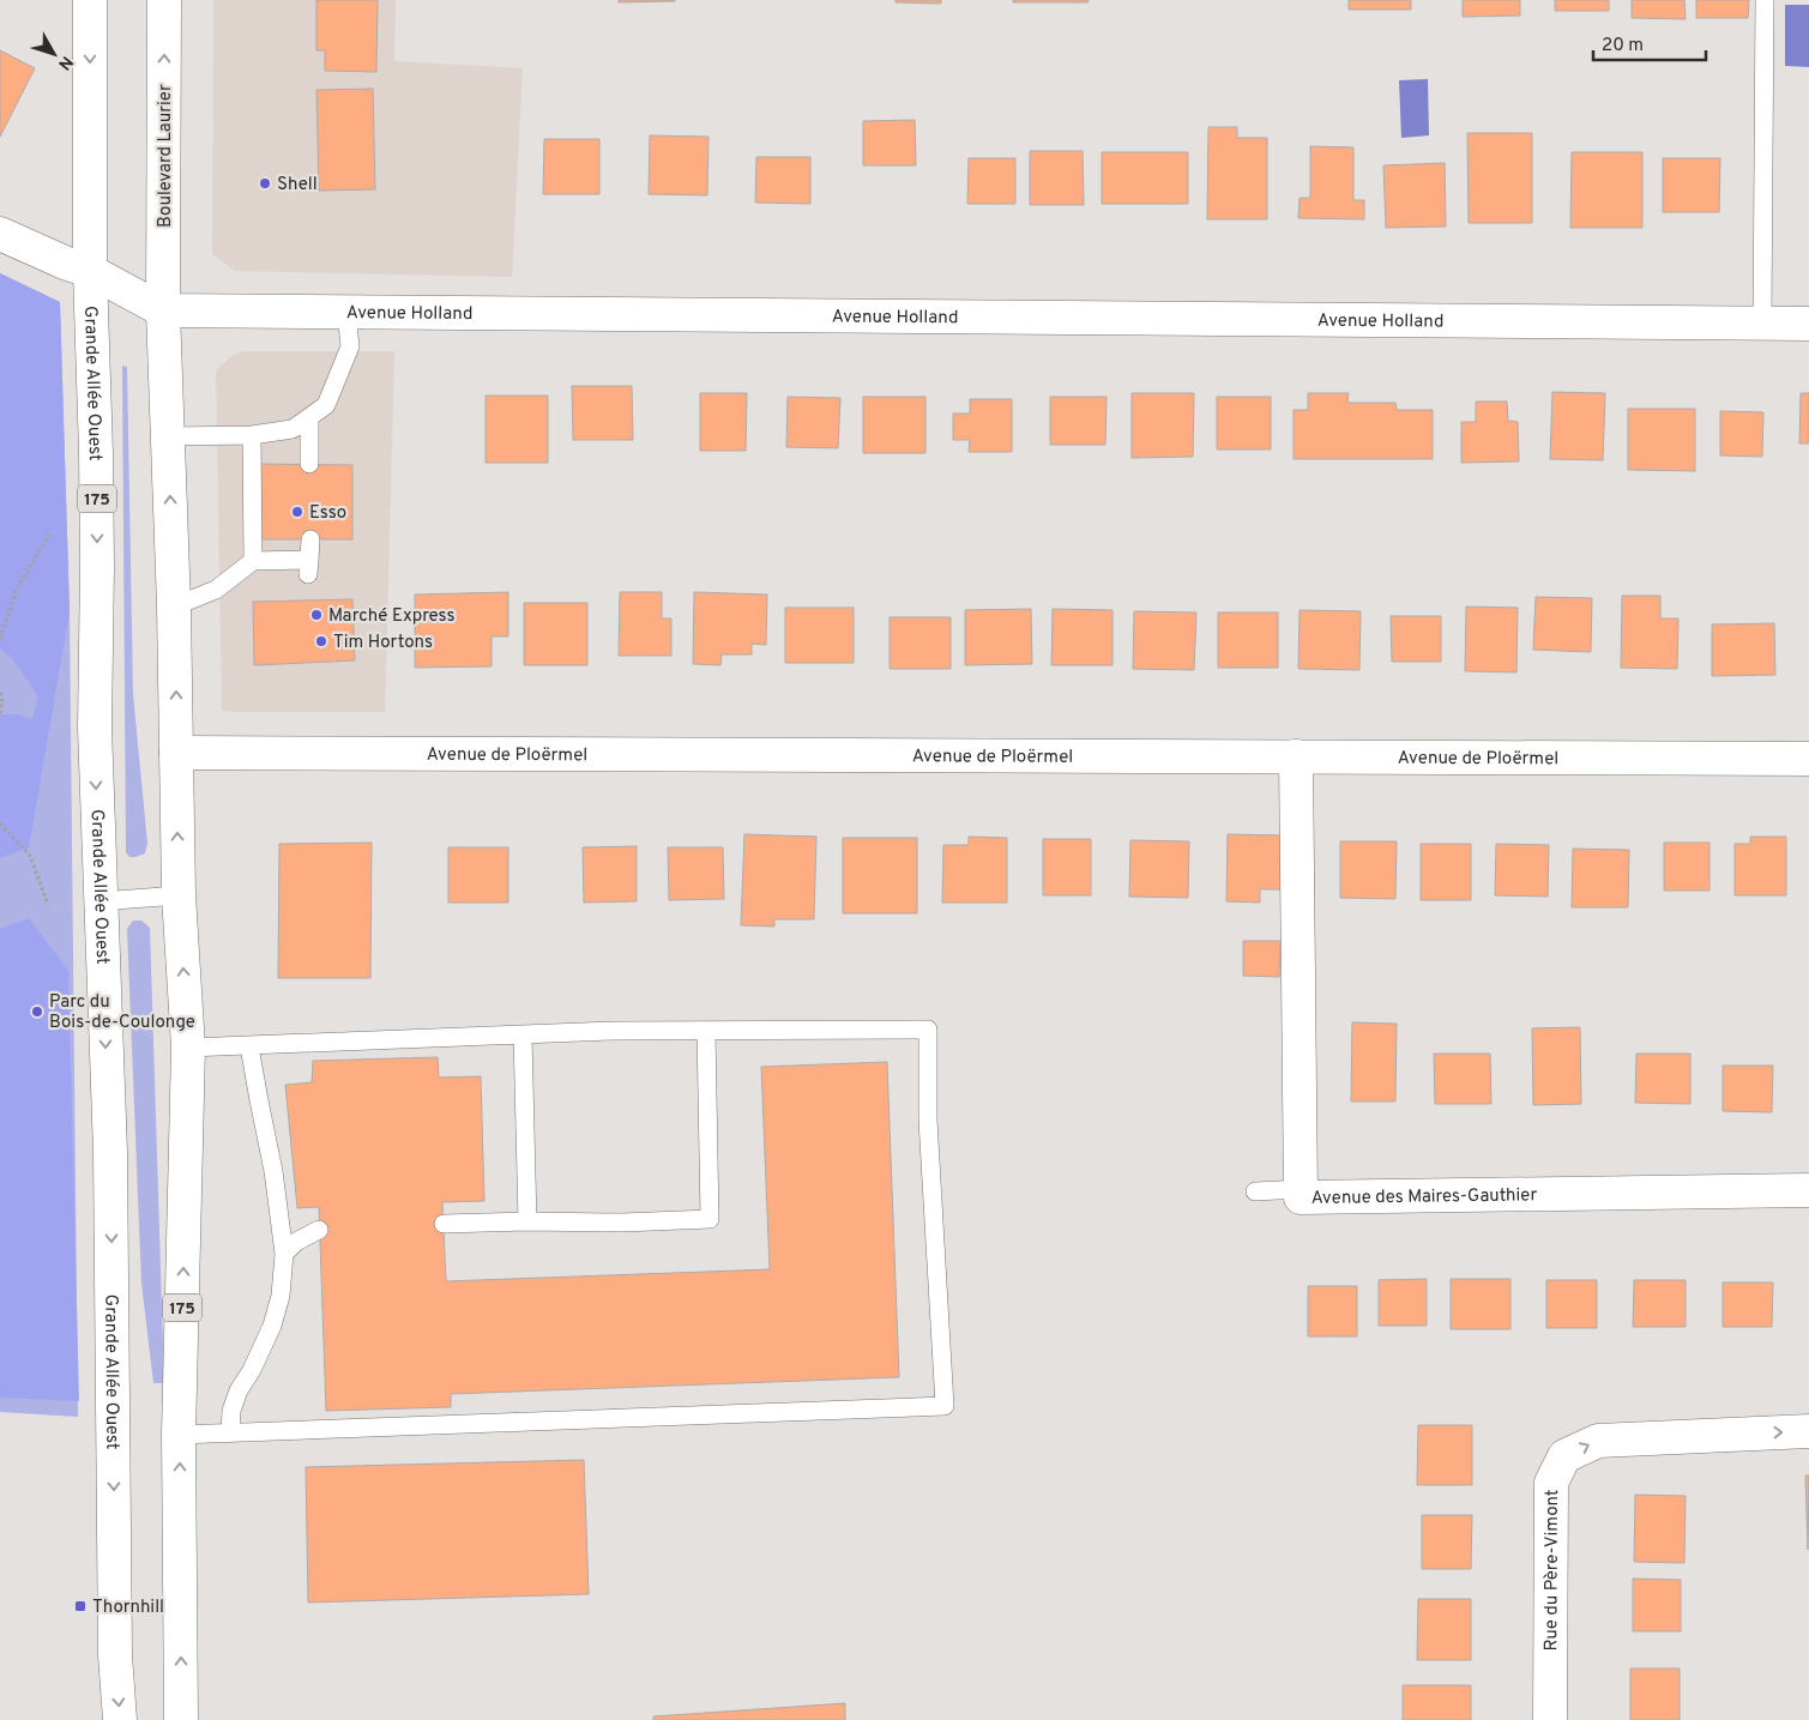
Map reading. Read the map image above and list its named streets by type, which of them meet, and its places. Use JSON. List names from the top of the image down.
{
  "streets": {
    "main road": [
      "Boulevard Laurier",
      "Avenue Holland",
      "Grande Allée Ouest",
      "175",
      "Avenue de Ploërmel",
      "Avenue des Maires-Gauthier",
      "Rue du Père-Vimont"
    ]
  },
  "crossings": [
    ["Boulevard Laurier", "Avenue Holland"],
    ["Boulevard Laurier", "175"],
    ["Avenue Holland", "Grande Allée Ouest"],
    ["Avenue Holland", "175"],
    ["Grande Allée Ouest", "175"],
    ["175", "Avenue de Ploërmel"],
    ["Avenue de Ploërmel", "Avenue des Maires-Gauthier"]
  ],
  "places": {
    "other": [
      "Shell",
      "Esso",
      "Marché Express",
      "Tim Hortons",
      "Parc du Bois-de-Coulonge"
    ],
    "transit": ["Thornhill"]
  },
  "scale_bar": "20 m",
  "north": "bottom right"
}
